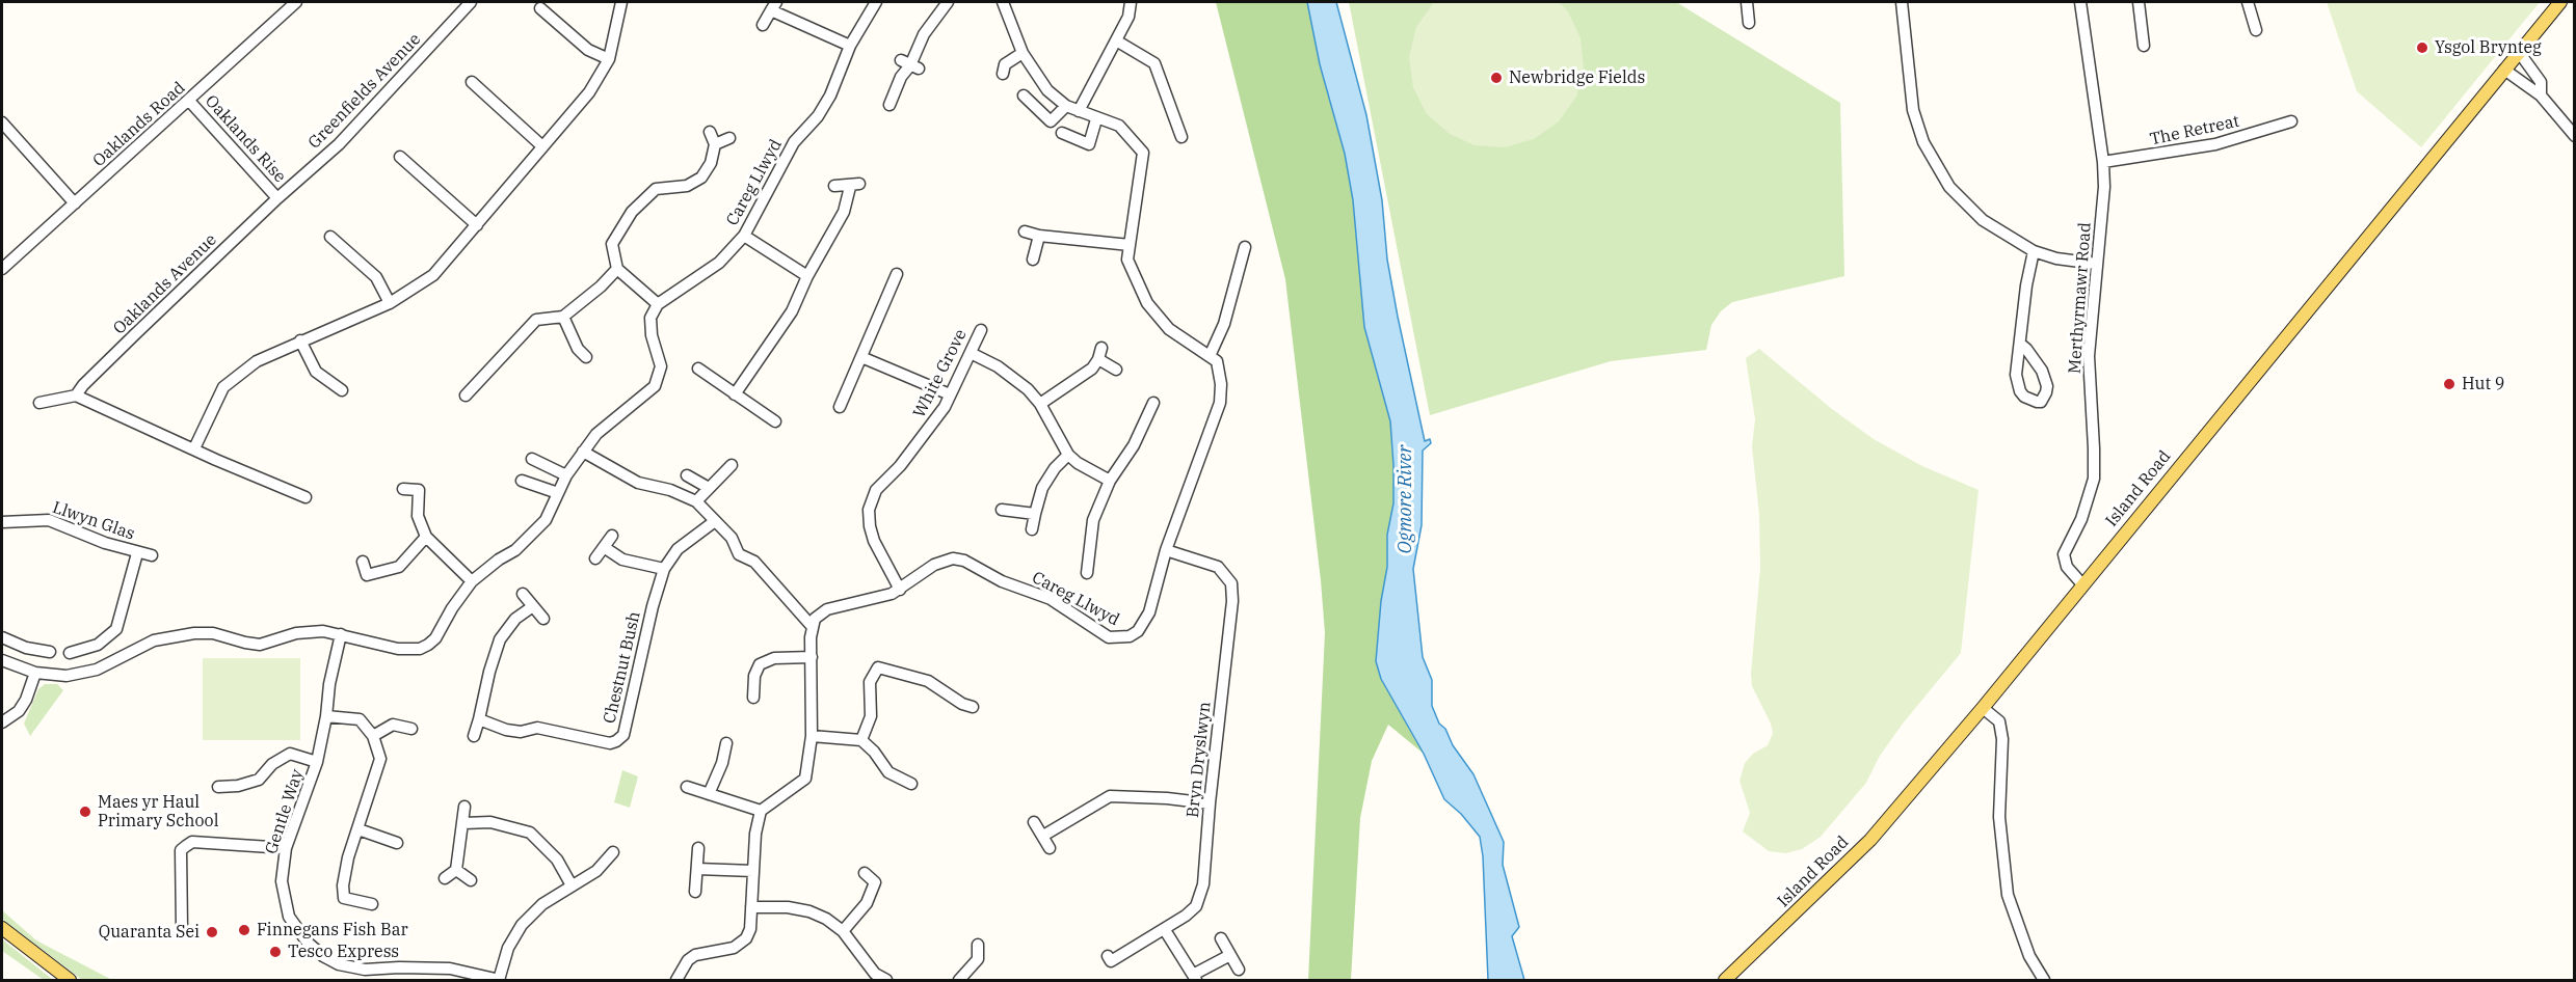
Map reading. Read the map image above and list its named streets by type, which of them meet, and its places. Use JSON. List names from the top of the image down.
{
  "streets": {
    "main road": ["Island Road"],
    "street": [
      "Greenfields Avenue",
      "Oaklands Road",
      "The Retreat",
      "Oaklands Rise",
      "Careg Llwyd",
      "Oaklands Avenue",
      "Merthyrmawr Road",
      "White Grove",
      "Llwyn Glas",
      "Chestnut Bush",
      "Bryn Dryslwyn",
      "Gentle Way"
    ]
  },
  "crossings": [
    ["Greenfields Avenue", "Oaklands Rise"],
    ["Greenfields Avenue", "Oaklands Avenue"],
    ["Oaklands Road", "Oaklands Rise"],
    ["The Retreat", "Merthyrmawr Road"],
    ["Oaklands Rise", "Oaklands Avenue"],
    ["Careg Llwyd", "White Grove"],
    ["Careg Llwyd", "Bryn Dryslwyn"],
    ["Merthyrmawr Road", "Island Road"]
  ],
  "water": ["Ogmore River"],
  "places": [
    "Ysgol Brynteg",
    "Newbridge Fields",
    "Hut 9",
    "Maes yr Haul Primary School",
    "Finnegans Fish Bar",
    "Quaranta Sei",
    "Tesco Express"
  ]
}
